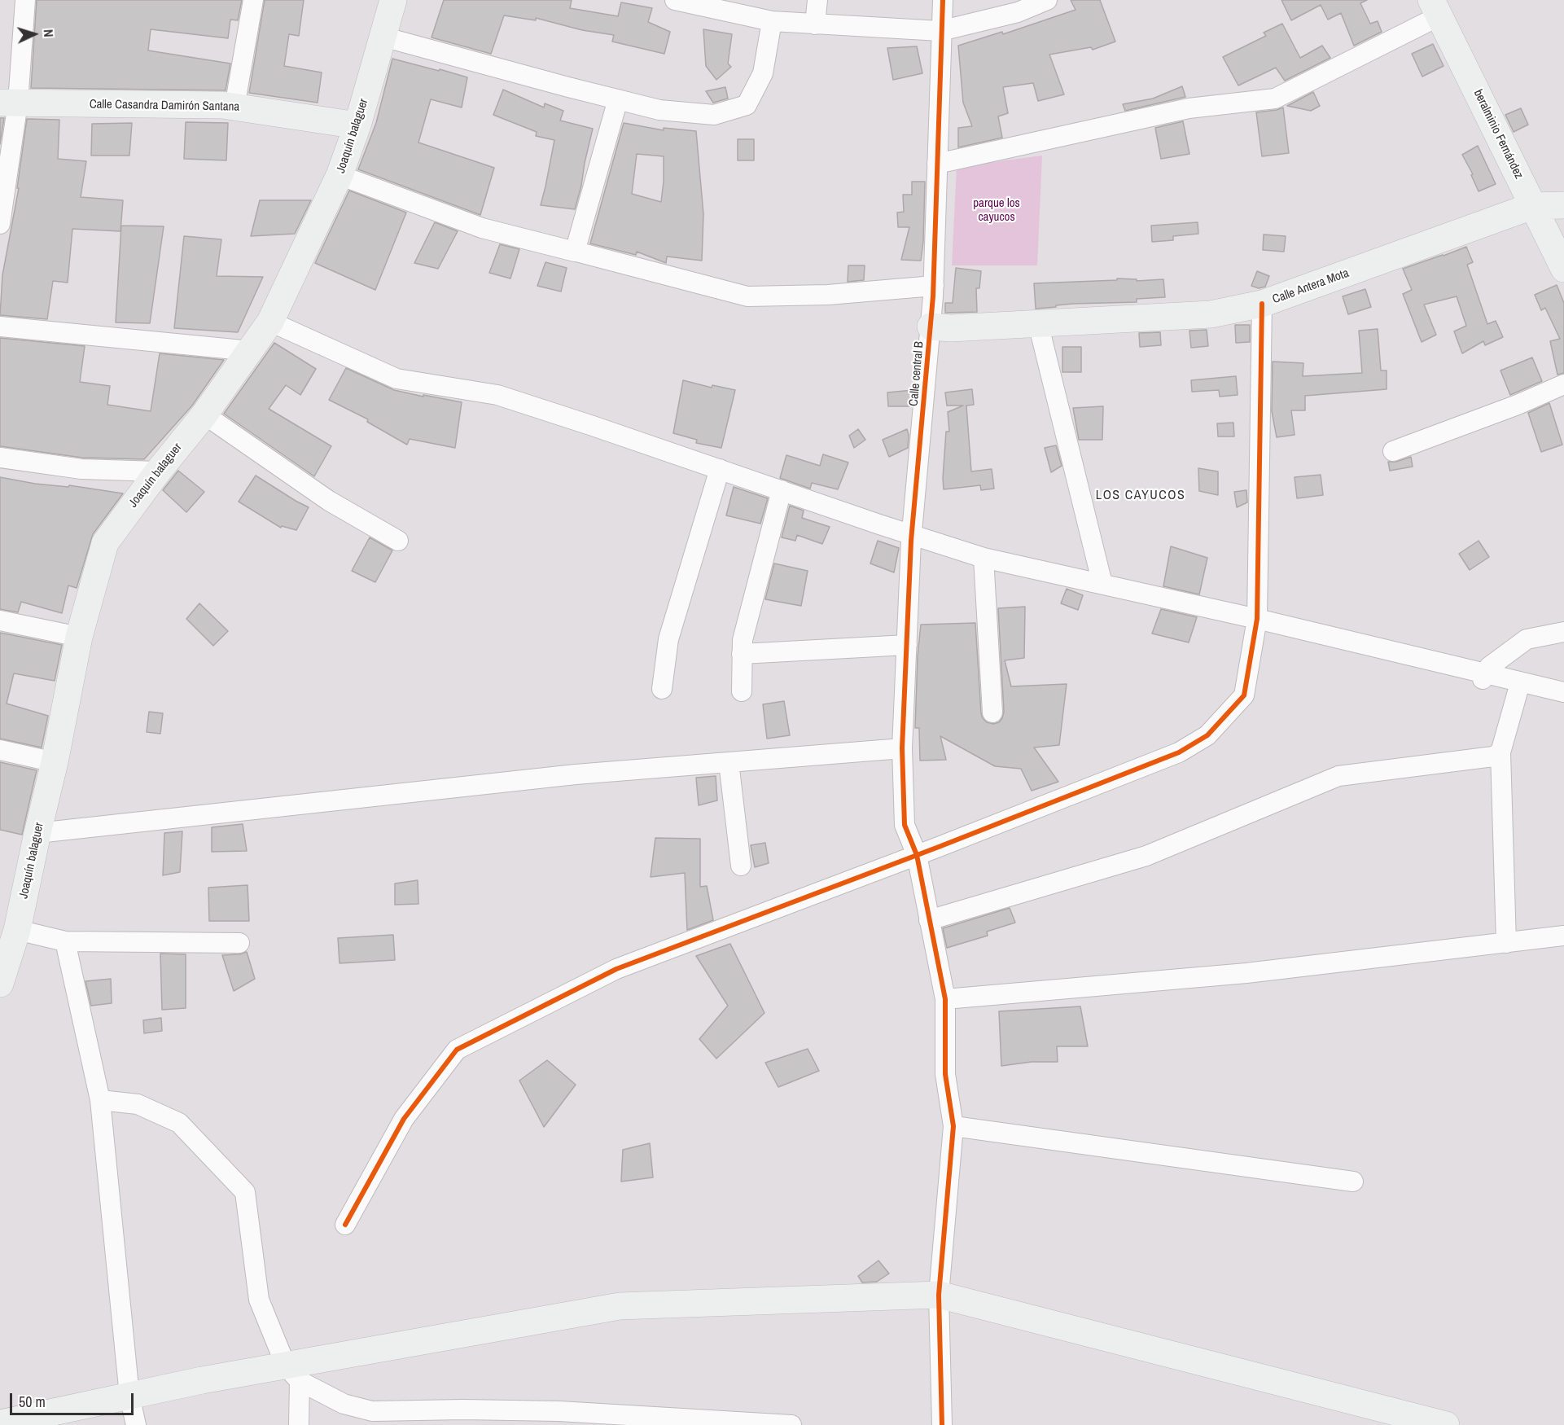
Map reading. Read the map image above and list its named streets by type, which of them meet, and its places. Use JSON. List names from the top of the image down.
{
  "streets": {
    "main road": [
      "Calle Casandra Damirón Santana",
      "beralminio Fernández",
      "Joaquín balaguer",
      "Calle Antera Mota"
    ],
    "street": ["Calle central B"]
  },
  "crossings": [
    ["Calle Casandra Damirón Santana", "Joaquín balaguer"],
    ["beralminio Fernández", "Calle Antera Mota"],
    ["Calle Antera Mota", "Calle central B"]
  ],
  "districts": ["LOS CAYUCOS"],
  "parks": ["parque los cayucos"],
  "scale_bar": "50 m",
  "north": "right"
}
